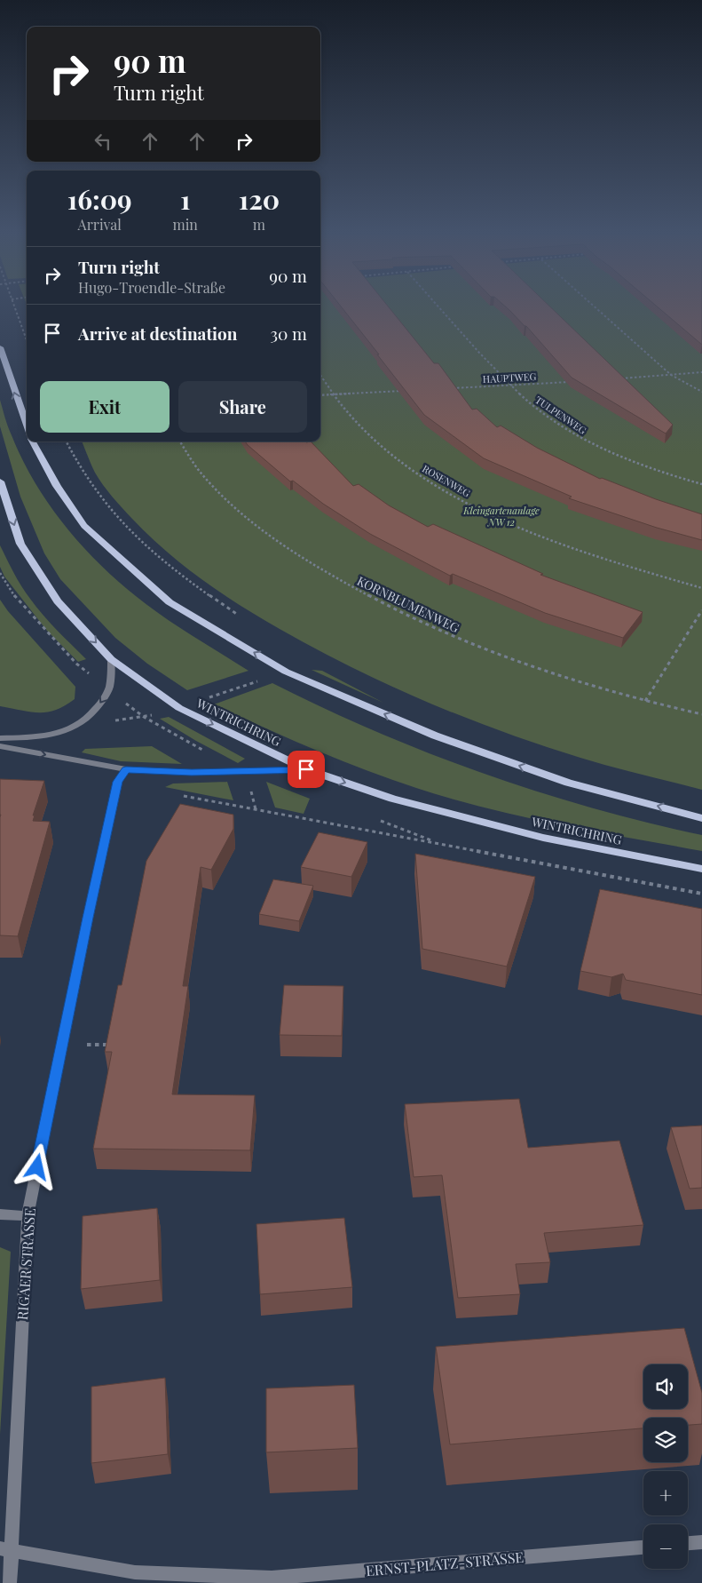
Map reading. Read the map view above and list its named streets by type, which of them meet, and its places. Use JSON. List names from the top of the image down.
{
  "streets": {
    "main road": ["WINTRICHRING"],
    "street": ["RIGAER STRASSE", "ERNST-PLATZ-STRASSE"],
    "path": [
      "HAUPTWEG",
      "TULPENWEG",
      "ROSENWEG",
      "KORNBLUMENWEG"
    ]
  },
  "crossings": [
    ["HAUPTWEG", "TULPENWEG"],
    ["RIGAER STRASSE", "ERNST-PLATZ-STRASSE"]
  ],
  "parks": ["Kleingartenanlage NW 12"],
  "page": {
    "turn": ["90 m", "Turn right"],
    "eta": [
      "16:09",
      "Arrival",
      "1",
      "min",
      "120",
      "m"
    ],
    "list": [
      {
        "name": "Turn right",
        "note": "Hugo-Troendle-Straße",
        "value": "90 m"
      },
      {
        "name": "Arrive at destination",
        "value": "30 m"
      }
    ],
    "buttons": ["Exit", "Share"],
    "map_buttons": ["+", "−"]
  }
}
